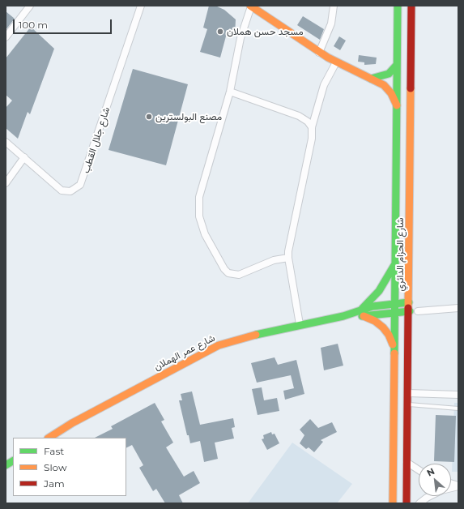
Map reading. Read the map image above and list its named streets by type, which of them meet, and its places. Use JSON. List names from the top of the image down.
{
  "streets": {
    "main road": ["شارع الحزام الدائري", "شارع عمر الهملان"],
    "street": ["شارع جلال القطب"]
  },
  "crossings": [
    ["شارع الحزام الدائري", "شارع عمر الهملان"]
  ],
  "places": ["مسجد حسن هملان", "مصنع البولسترين"],
  "legend": ["Fast", "Slow", "Jam"],
  "scale_bar": "100 m",
  "north": "top left"
}
